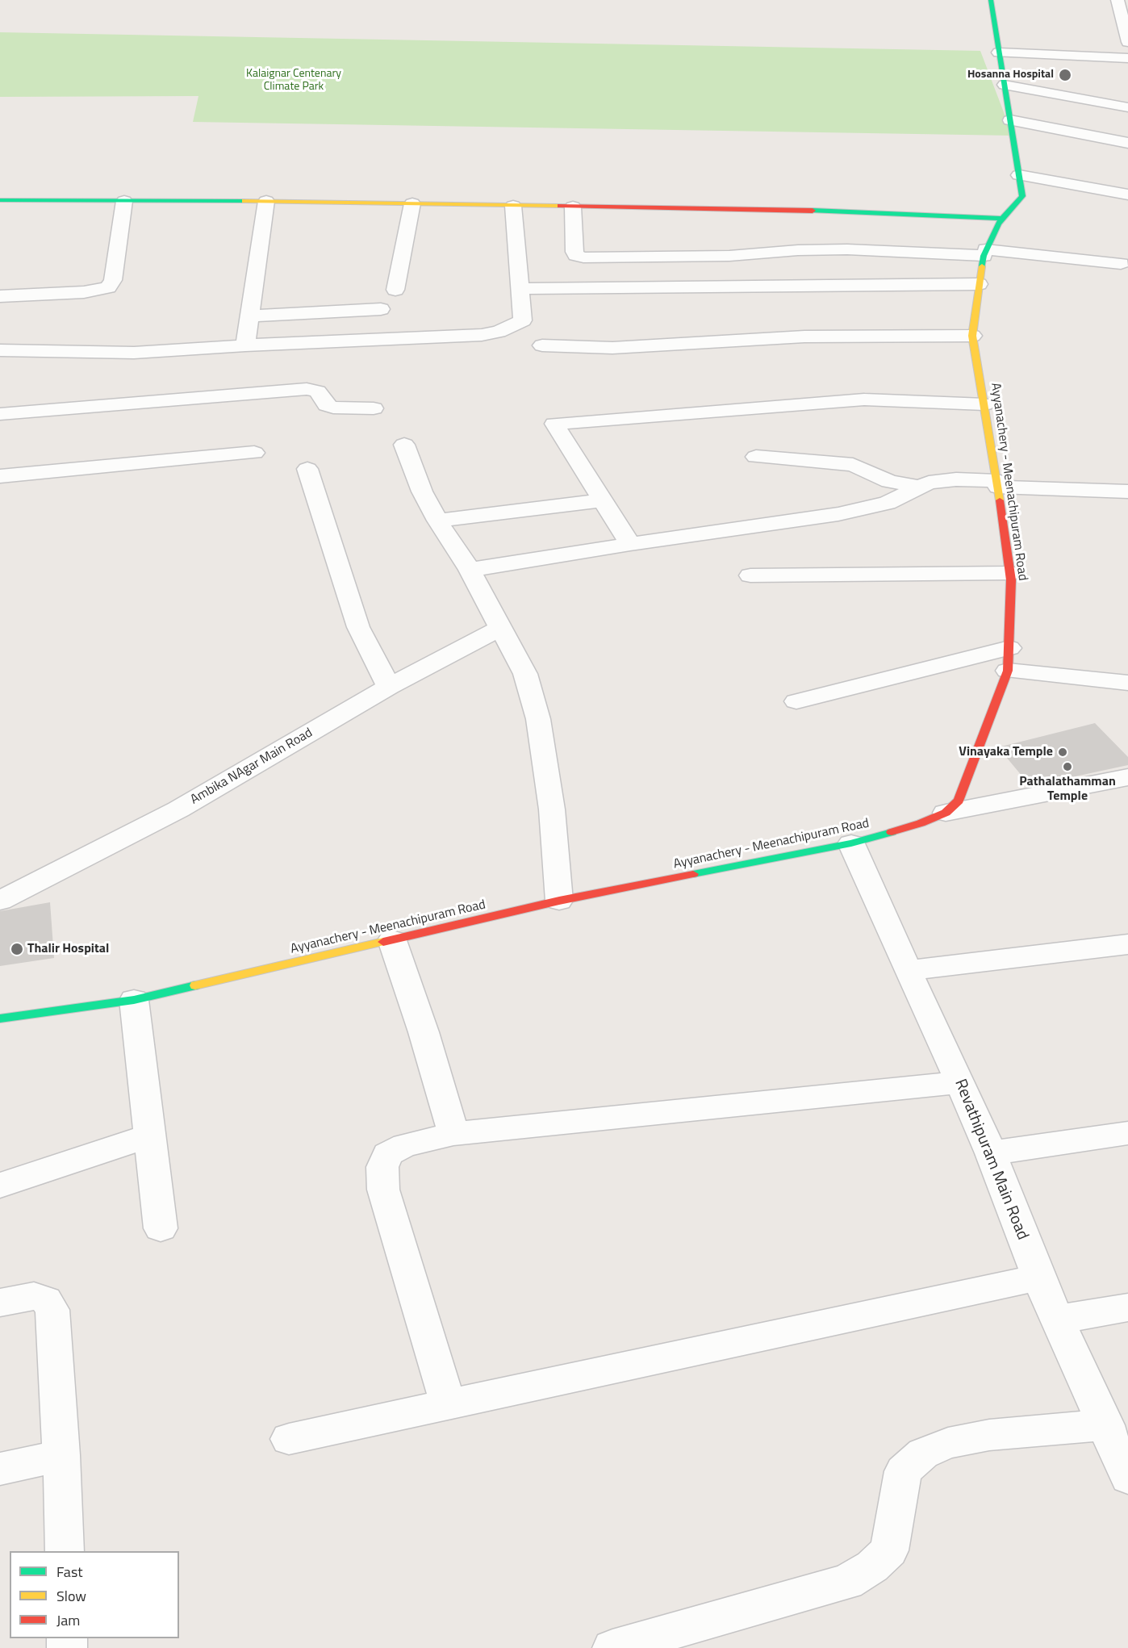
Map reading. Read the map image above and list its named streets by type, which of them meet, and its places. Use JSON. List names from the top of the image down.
{
  "streets": {
    "street": ["Ayyanachery - Meenachipuram Road", "Ambika NAgar Main Road", "Revathipuram Main Road"]
  },
  "crossings": [
    ["Ayyanachery - Meenachipuram Road", "Revathipuram Main Road"]
  ],
  "parks": ["Kalaignar Centenary Climate Park"],
  "places": [
    "Hosanna Hospital",
    "Vinayaka Temple",
    "Pathalathamman Temple",
    "Thalir Hospital"
  ],
  "legend": ["Fast", "Slow", "Jam"]
}
